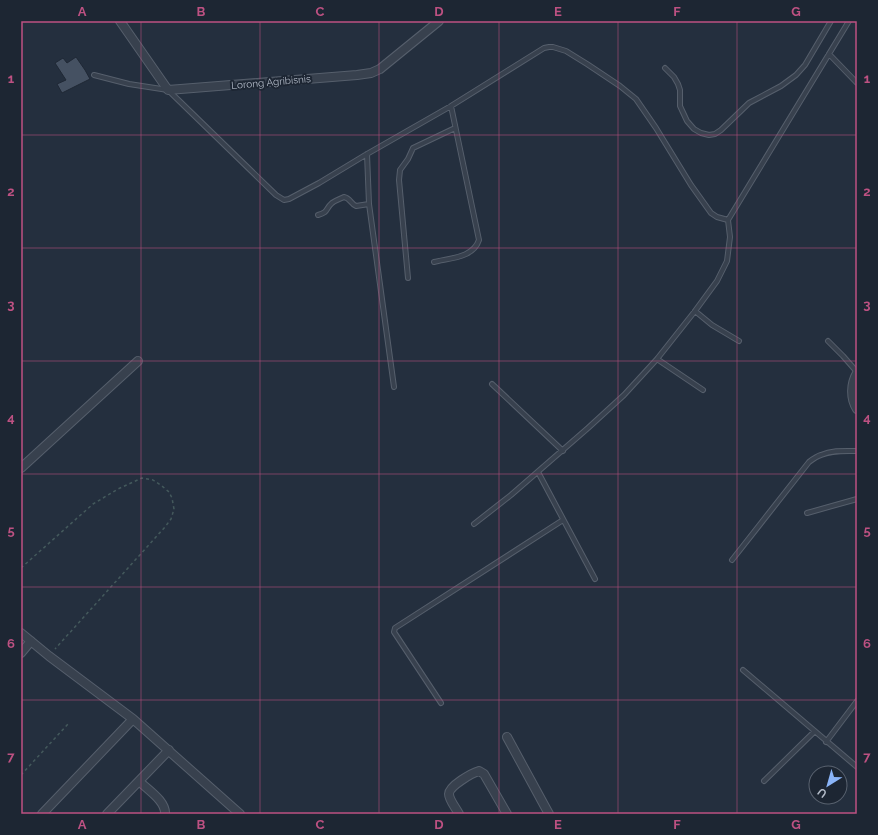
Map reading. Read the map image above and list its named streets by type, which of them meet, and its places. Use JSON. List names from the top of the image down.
{
  "streets": {
    "street": ["Lorong Agribisnis"]
  },
  "north": "bottom left",
  "grid": {
    "columns": [
      "A",
      "B",
      "C",
      "D",
      "E",
      "F",
      "G"
    ],
    "rows": [
      "1",
      "2",
      "3",
      "4",
      "5",
      "6",
      "7"
    ]
  }
}
